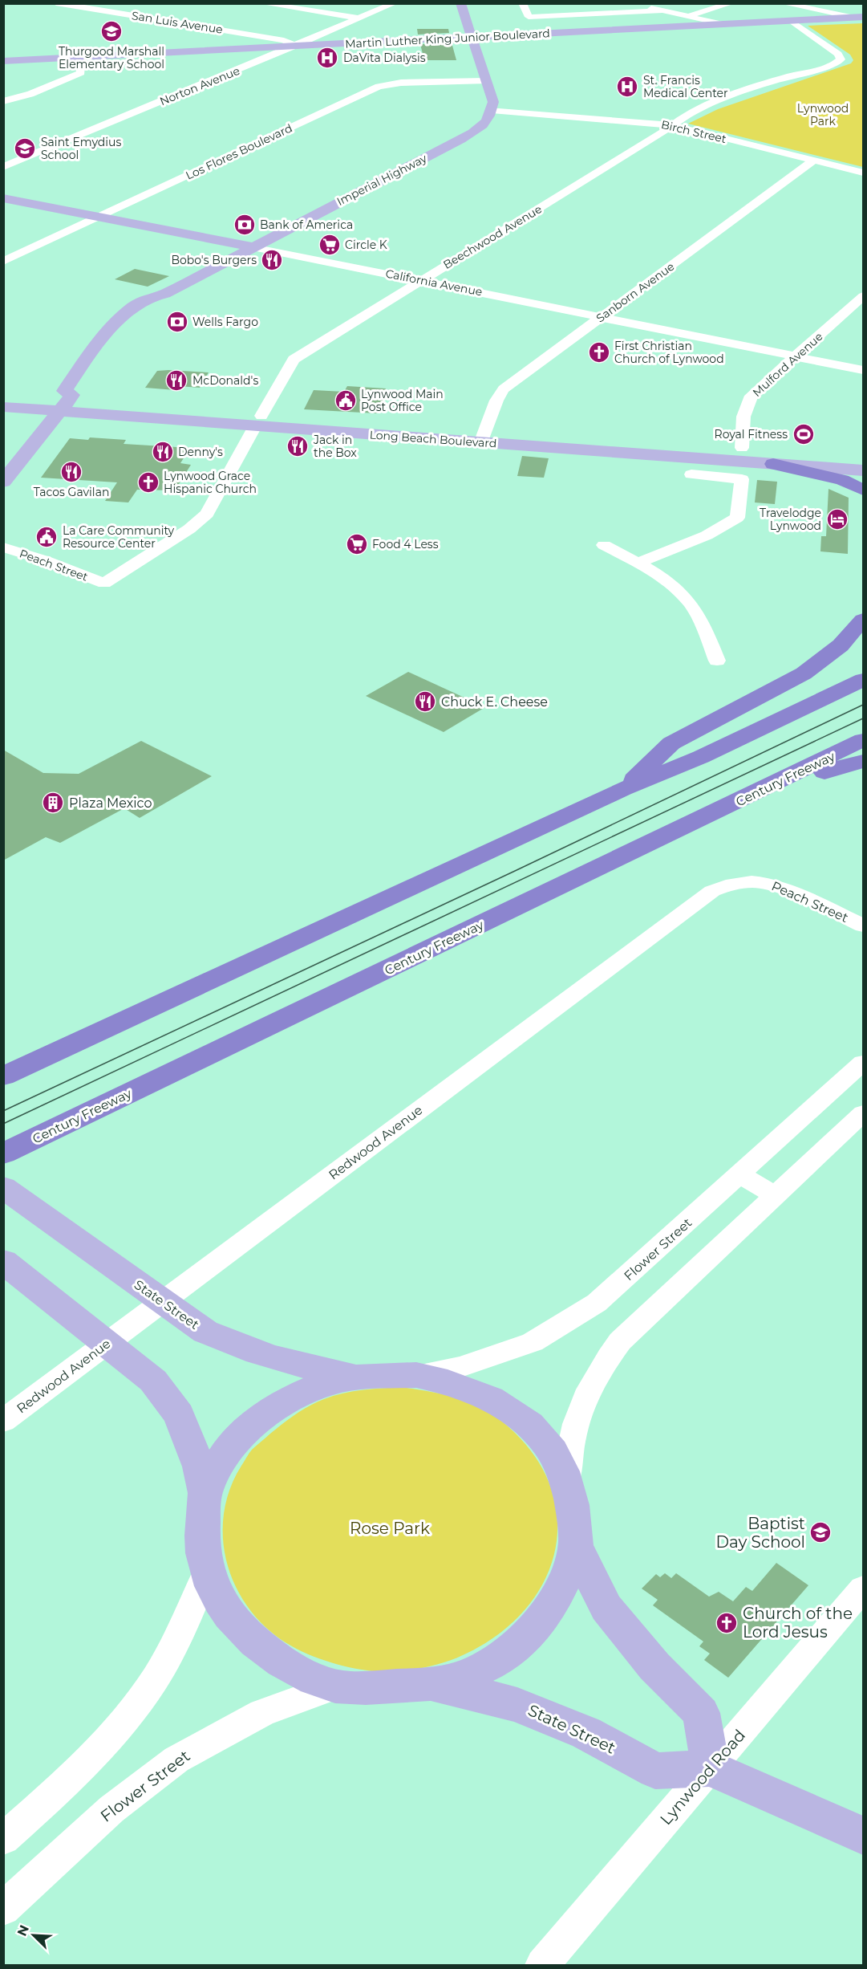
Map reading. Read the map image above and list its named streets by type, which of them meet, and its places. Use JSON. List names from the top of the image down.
{
  "streets": {
    "highway": ["Century Freeway"],
    "main road": [
      "Martin Luther King Junior Boulevard",
      "Imperial Highway",
      "California Avenue",
      "Long Beach Boulevard",
      "State Street"
    ],
    "street": [
      "San Luis Avenue",
      "Norton Avenue",
      "Birch Street",
      "Los Flores Boulevard",
      "Beechwood Avenue",
      "Sanborn Avenue",
      "Mulford Avenue",
      "Peach Street",
      "Redwood Avenue",
      "Flower Street",
      "Lynwood Road"
    ]
  },
  "crossings": [
    ["San Luis Avenue", "Martin Luther King Junior Boulevard"],
    ["San Luis Avenue", "Norton Avenue"],
    ["Martin Luther King Junior Boulevard", "Norton Avenue"],
    ["Martin Luther King Junior Boulevard", "Beechwood Avenue"],
    ["Birch Street", "Imperial Highway"],
    ["Birch Street", "Beechwood Avenue"],
    ["Birch Street", "Sanborn Avenue"],
    ["Los Flores Boulevard", "California Avenue"],
    ["Imperial Highway", "California Avenue"],
    ["Imperial Highway", "Long Beach Boulevard"],
    ["Beechwood Avenue", "California Avenue"],
    ["Beechwood Avenue", "Long Beach Boulevard"],
    ["Beechwood Avenue", "Peach Street"],
    ["California Avenue", "Sanborn Avenue"],
    ["California Avenue", "Mulford Avenue"],
    ["Sanborn Avenue", "Long Beach Boulevard"],
    ["Mulford Avenue", "Long Beach Boulevard"],
    ["Peach Street", "Redwood Avenue"],
    ["Redwood Avenue", "State Street"],
    ["State Street", "Lynwood Road"]
  ],
  "parks": ["Lynwood Park", "Rose Park"],
  "places": {
    "school or university": ["Thurgood Marshall Elementary School", "Saint Emydius School", "Baptist Day School"],
    "hospital": ["DaVita Dialysis", "St. Francis Medical Center"],
    "bank": ["Bank of America", "Wells Fargo"],
    "supermarket": ["Circle K", "Food 4 Less"],
    "restaurant": [
      "Bobo's Burgers",
      "McDonald's",
      "Jack in the Box",
      "Denny's",
      "Tacos Gavilan",
      "Chuck E. Cheese"
    ],
    "church": ["First Christian Church of Lynwood", "Lynwood Grace Hispanic Church", "Church of the Lord Jesus"],
    "public building": ["Lynwood Main Post Office", "La Care Community Resource Center"],
    "sports": ["Royal Fitness"],
    "hotel": ["Travelodge Lynwood"],
    "building": ["Plaza Mexico"]
  },
  "north": "top left"
}
